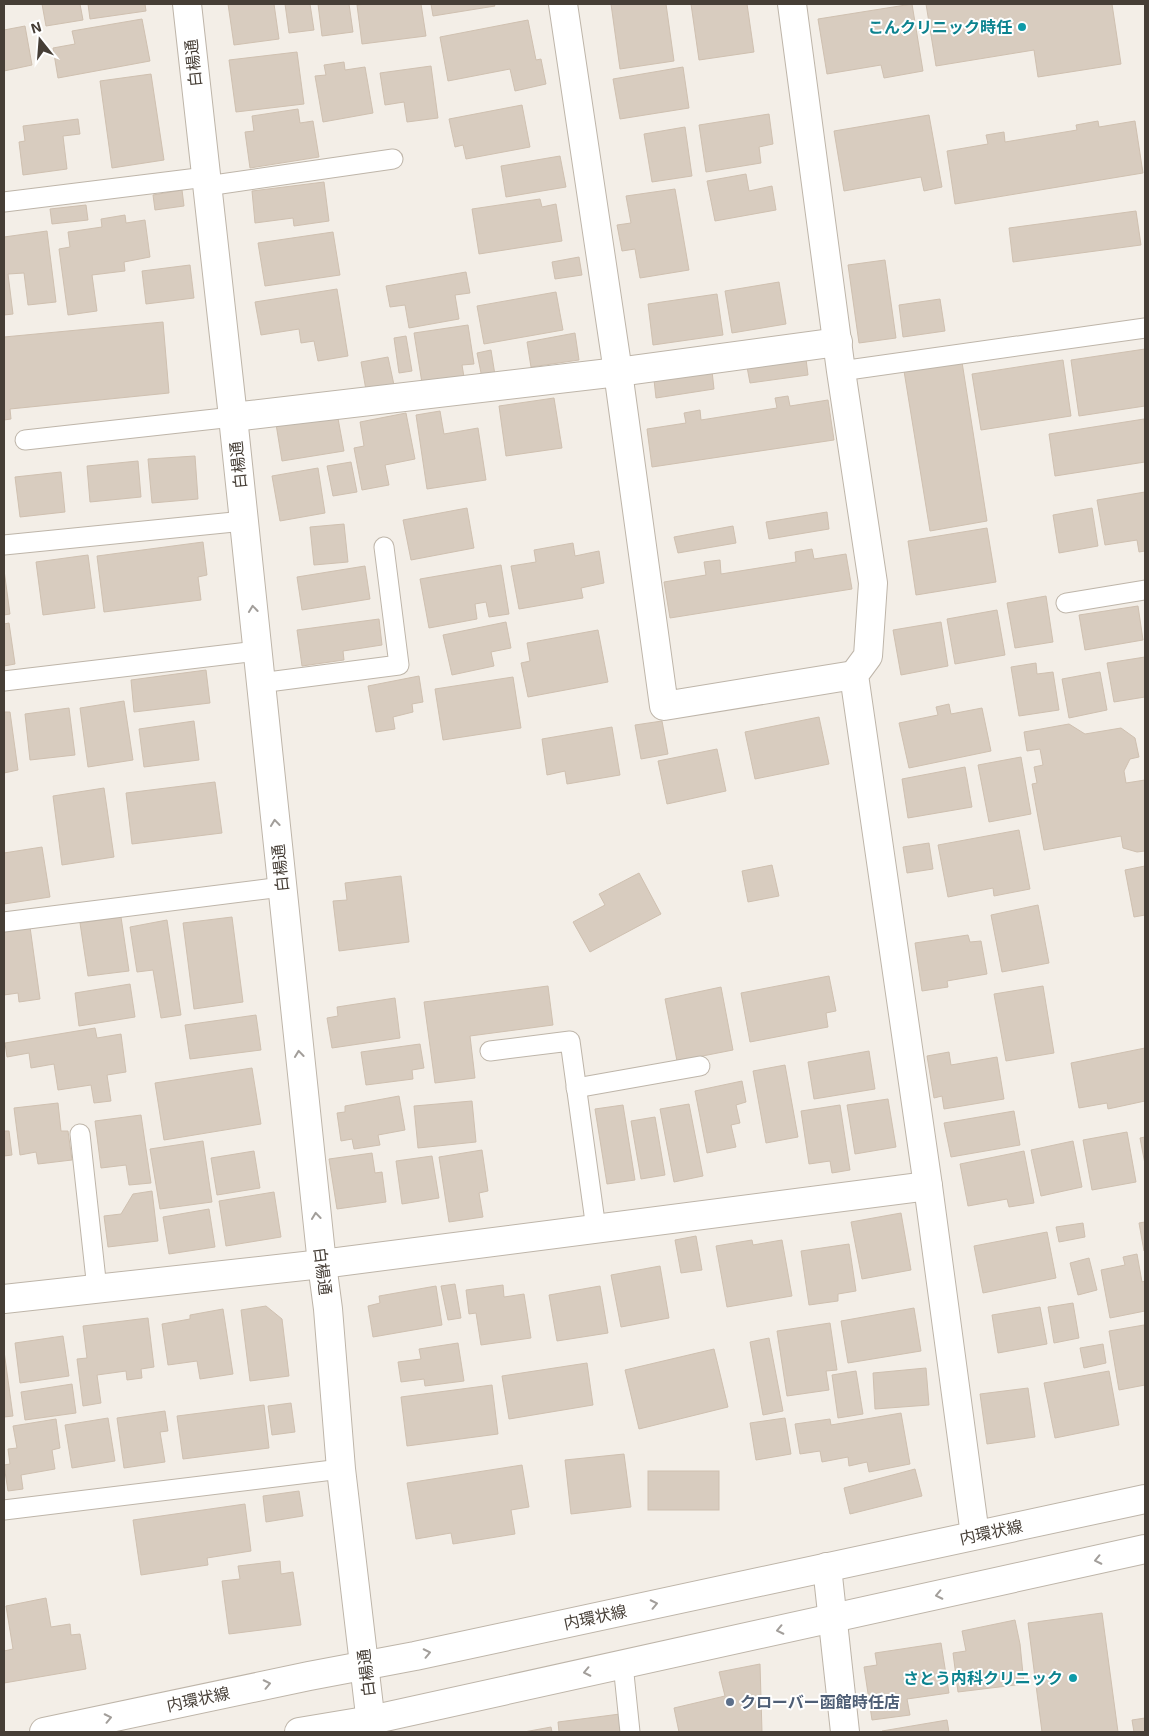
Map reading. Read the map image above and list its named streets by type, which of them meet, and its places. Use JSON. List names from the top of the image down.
{
  "streets": {
    "street": ["白楊通", "内環状線"]
  },
  "crossings": [
    ["白楊通", "内環状線"]
  ],
  "one_way": ["白楊通"],
  "places": ["こんクリニック時任", "さとう内科クリニック", "クローバー函館時任店"],
  "north": "top"
}
